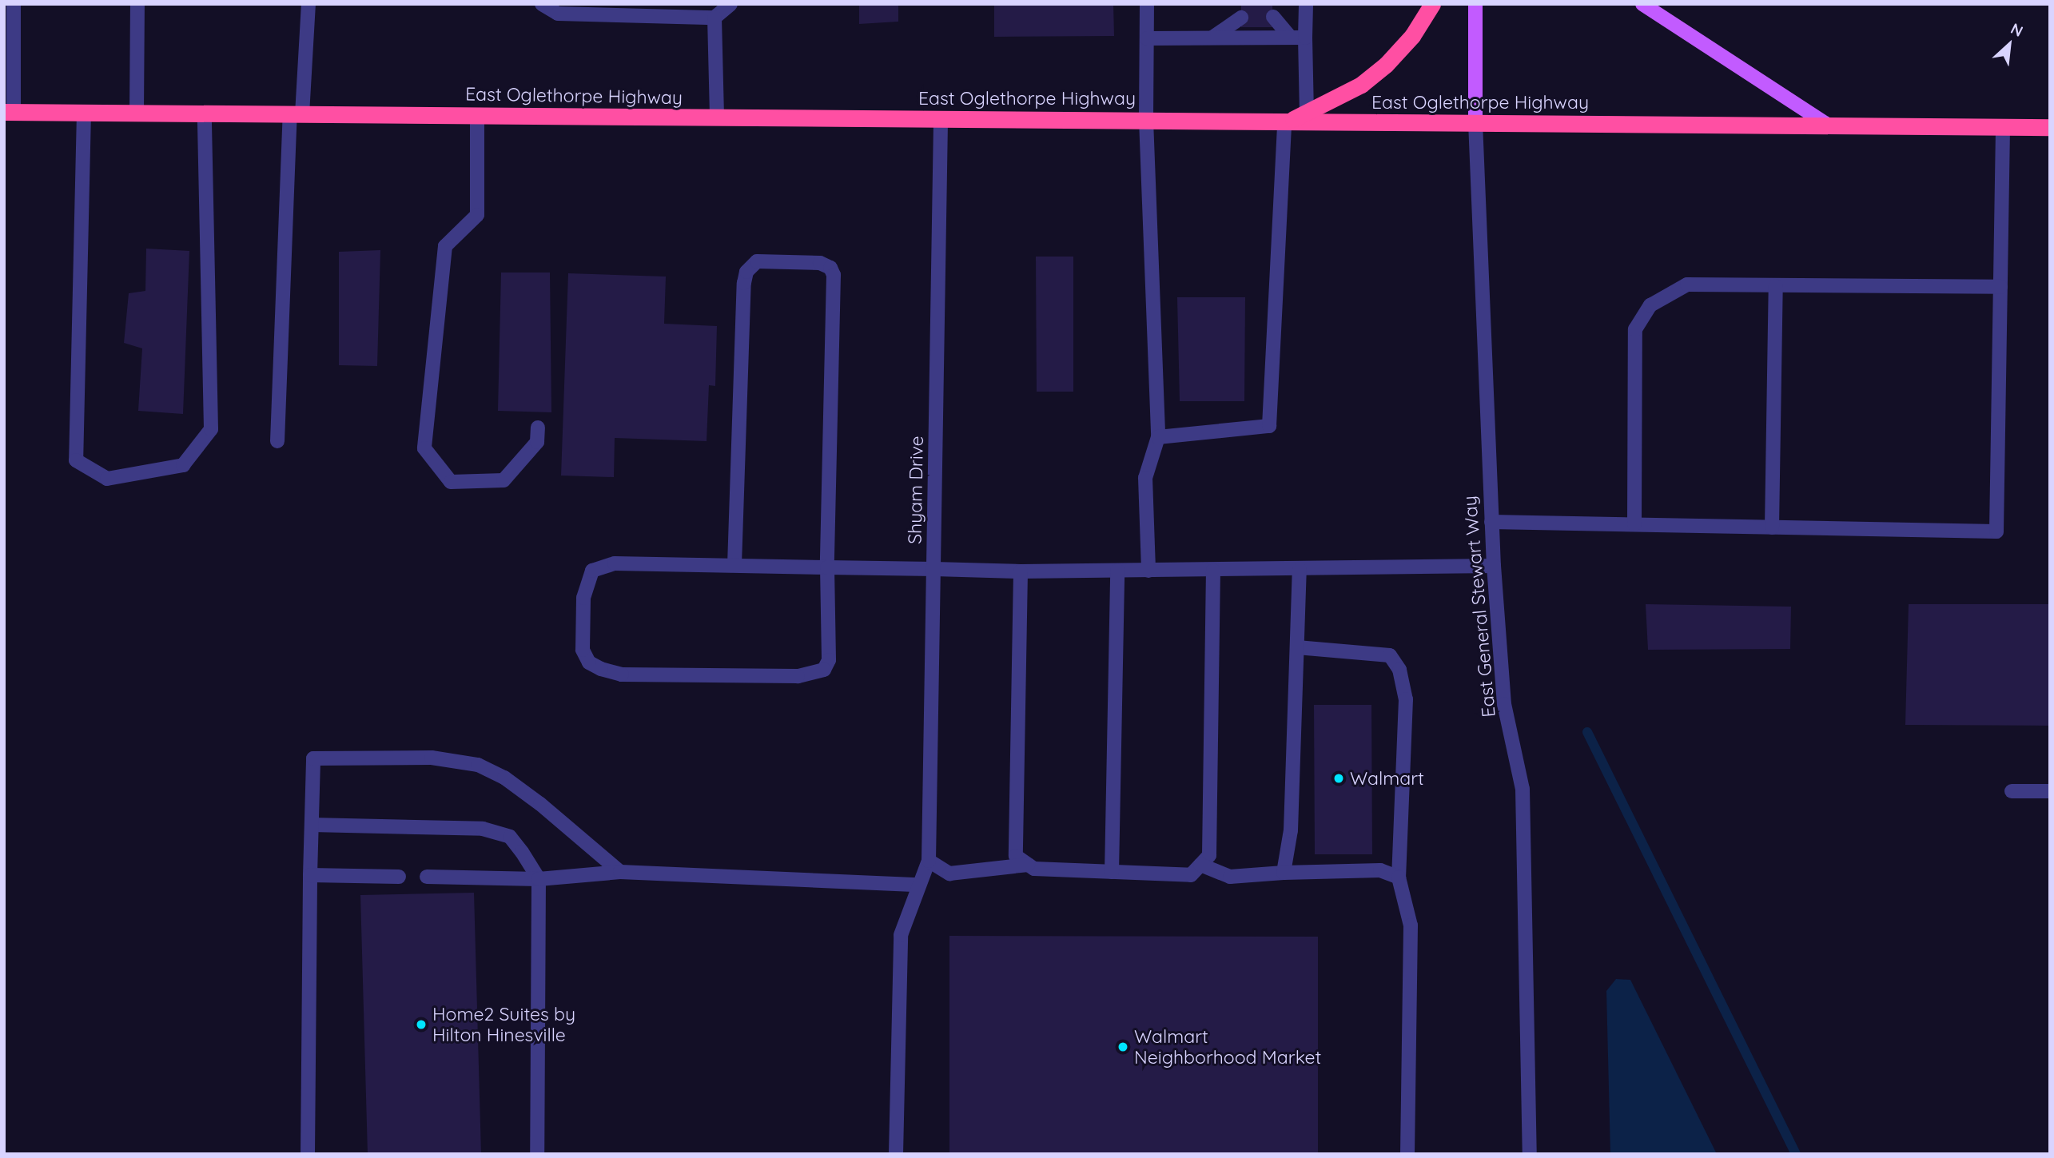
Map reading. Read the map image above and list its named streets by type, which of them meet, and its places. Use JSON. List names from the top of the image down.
{
  "streets": {
    "highway": ["East Oglethorpe Highway"],
    "street": ["Shyam Drive", "East General Stewart Way"]
  },
  "crossings": [
    ["East Oglethorpe Highway", "Shyam Drive"],
    ["East Oglethorpe Highway", "East General Stewart Way"]
  ],
  "places": ["Walmart", "Home2 Suites by Hilton Hinesville", "Walmart Neighborhood Market"],
  "north": "top right"
}
